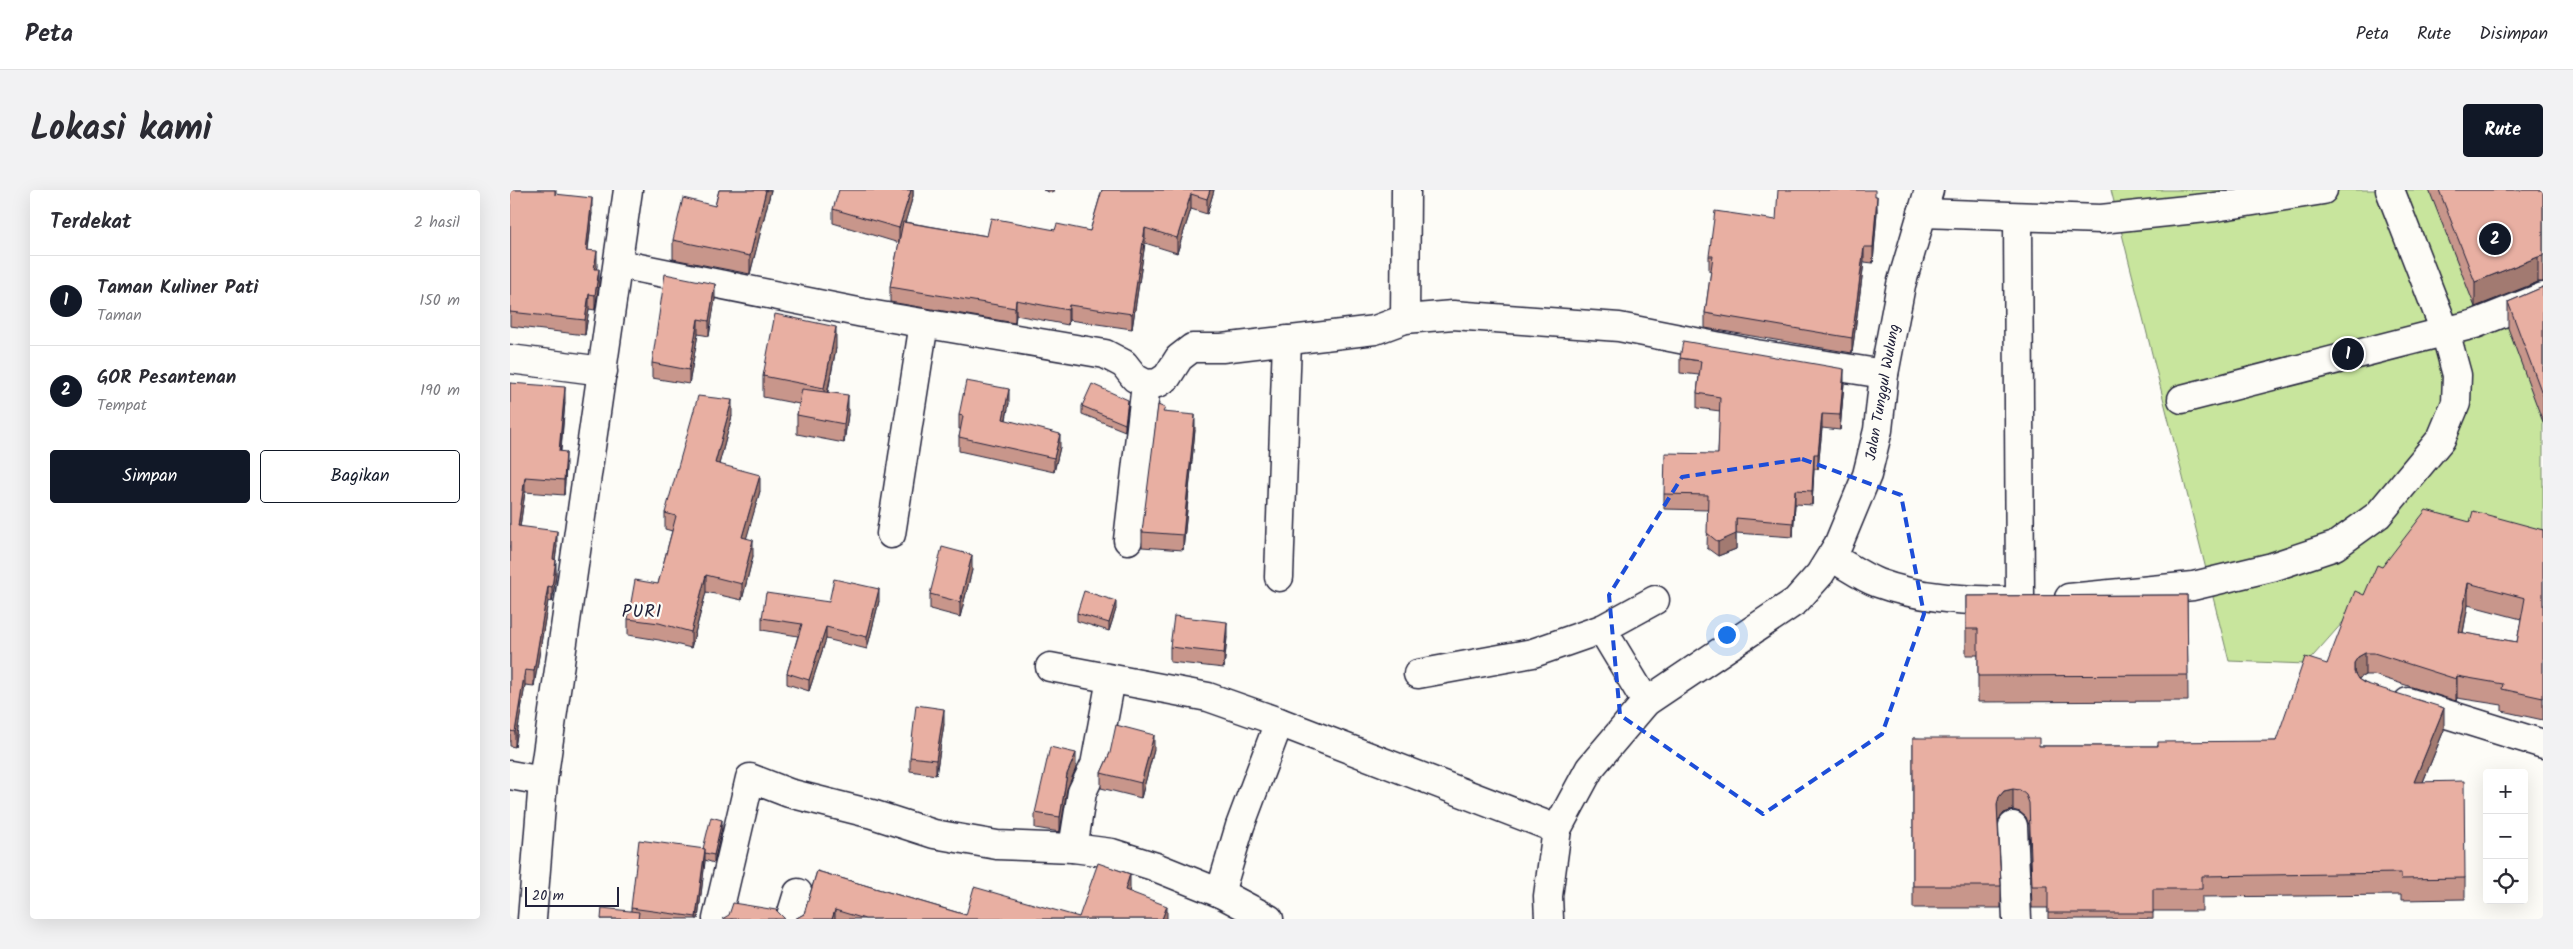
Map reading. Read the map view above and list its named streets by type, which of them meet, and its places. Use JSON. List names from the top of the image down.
{
  "streets": {
    "street": ["Jalan Tunggul Wulung"]
  },
  "districts": ["PURI"],
  "scale_bar": "20 m",
  "page": {
    "header": "Peta",
    "nav": ["Peta", "Rute", "Disimpan"],
    "title": "Lokasi kami",
    "buttons": [
      "Rute",
      ["Simpan", "Bagikan"]
    ],
    "heading": ["Terdekat", "2 hasil"],
    "pins": ["2", "1"],
    "list": [
      {
        "mark": "1",
        "name": "Taman Kuliner Pati",
        "note": "Taman",
        "value": "150 m"
      },
      {
        "mark": "2",
        "name": "GOR Pesantenan",
        "note": "Tempat",
        "value": "190 m"
      }
    ],
    "map_buttons": ["+", "−"],
    "scale": "20 m"
  }
}
